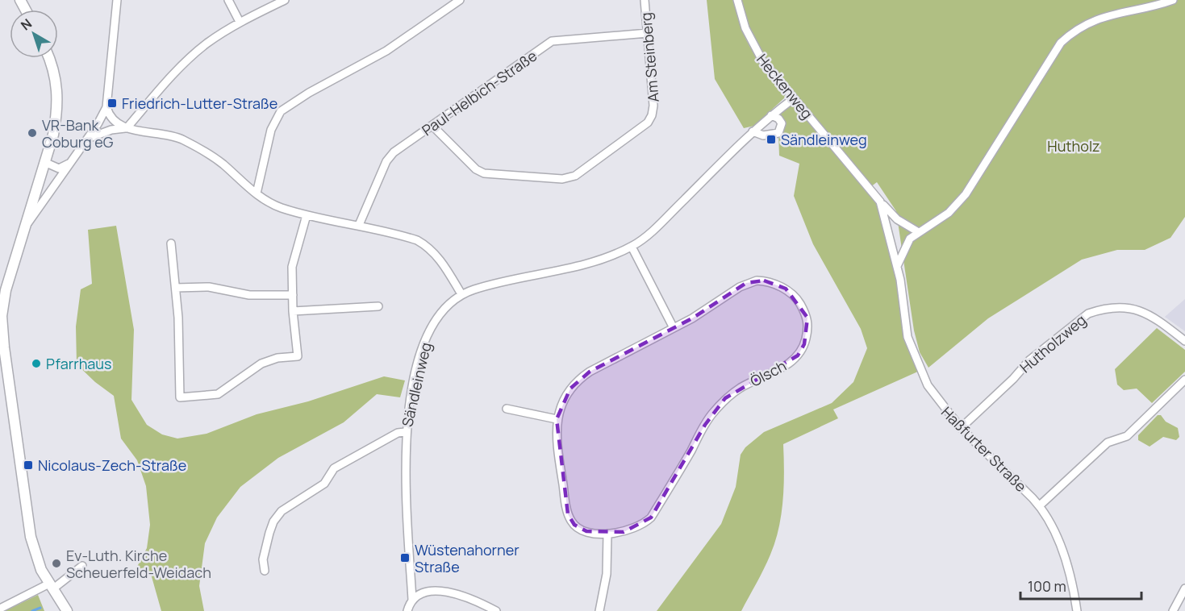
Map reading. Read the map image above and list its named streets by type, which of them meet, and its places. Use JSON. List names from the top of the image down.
{
  "streets": {
    "street": [
      "Am Steinberg",
      "Heckenweg",
      "Paul-Helbich-Straße",
      "Hutholzweg",
      "Ölsch",
      "Sändleinweg",
      "Haßfurter Straße"
    ]
  },
  "crossings": [
    ["Am Steinberg", "Paul-Helbich-Straße"],
    ["Heckenweg", "Sändleinweg"],
    ["Heckenweg", "Haßfurter Straße"],
    ["Hutholzweg", "Haßfurter Straße"]
  ],
  "parks": ["Hutholz"],
  "places": {
    "transit": [
      "Friedrich-Lutter-Straße",
      "Sändleinweg",
      "Nicolaus-Zech-Straße",
      "Wüstenahorner Straße"
    ],
    "other": ["VR-Bank Coburg eG", "Pfarrhaus", "Ev-Luth. Kirche Scheuerfeld-Weidach"]
  },
  "scale_bar": "100 m",
  "north": "top left"
}
